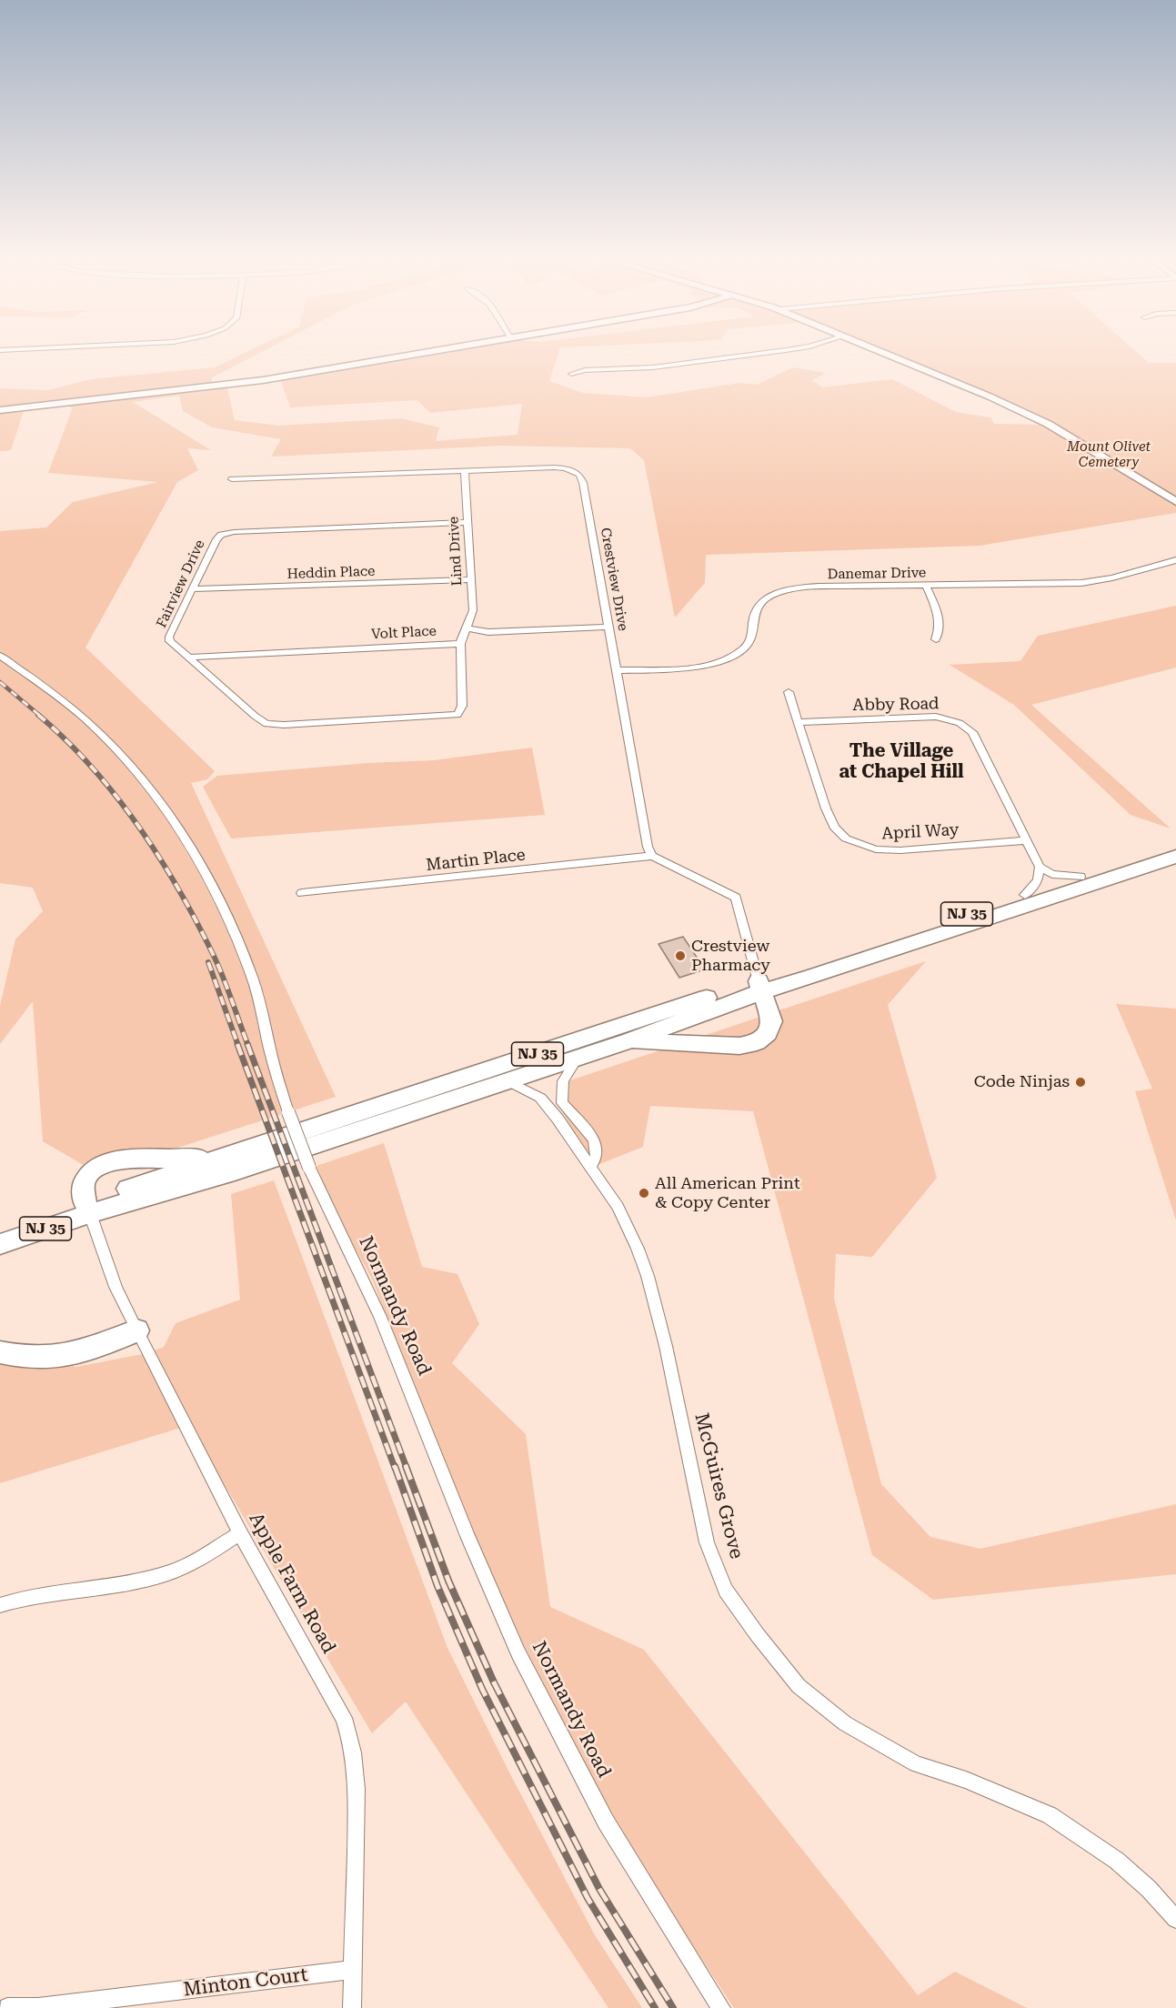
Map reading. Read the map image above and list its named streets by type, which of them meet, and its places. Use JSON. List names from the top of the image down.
{
  "streets": {
    "highway": ["NJ 35"],
    "street": [
      "Lind Drive",
      "Heddin Place",
      "Danemar Drive",
      "Crestview Drive",
      "Fairview Drive",
      "Volt Place",
      "Abby Road",
      "April Way",
      "Martin Place",
      "Normandy Road",
      "McGuires Grove",
      "Apple Farm Road",
      "Minton Court"
    ]
  },
  "crossings": [
    ["Lind Drive", "Heddin Place"],
    ["Lind Drive", "Crestview Drive"],
    ["Lind Drive", "Fairview Drive"],
    ["Lind Drive", "Volt Place"],
    ["Heddin Place", "Fairview Drive"],
    ["Danemar Drive", "Crestview Drive"],
    ["Crestview Drive", "Martin Place"],
    ["Fairview Drive", "Volt Place"],
    ["Abby Road", "April Way"],
    ["NJ 35", "McGuires Grove"],
    ["NJ 35", "Apple Farm Road"],
    ["Apple Farm Road", "Minton Court"]
  ],
  "districts": ["The Village at Chapel Hill"],
  "parks": ["Mount Olivet Cemetery"],
  "places": ["Crestview Pharmacy", "Code Ninjas", "All American Print & Copy Center"]
}
